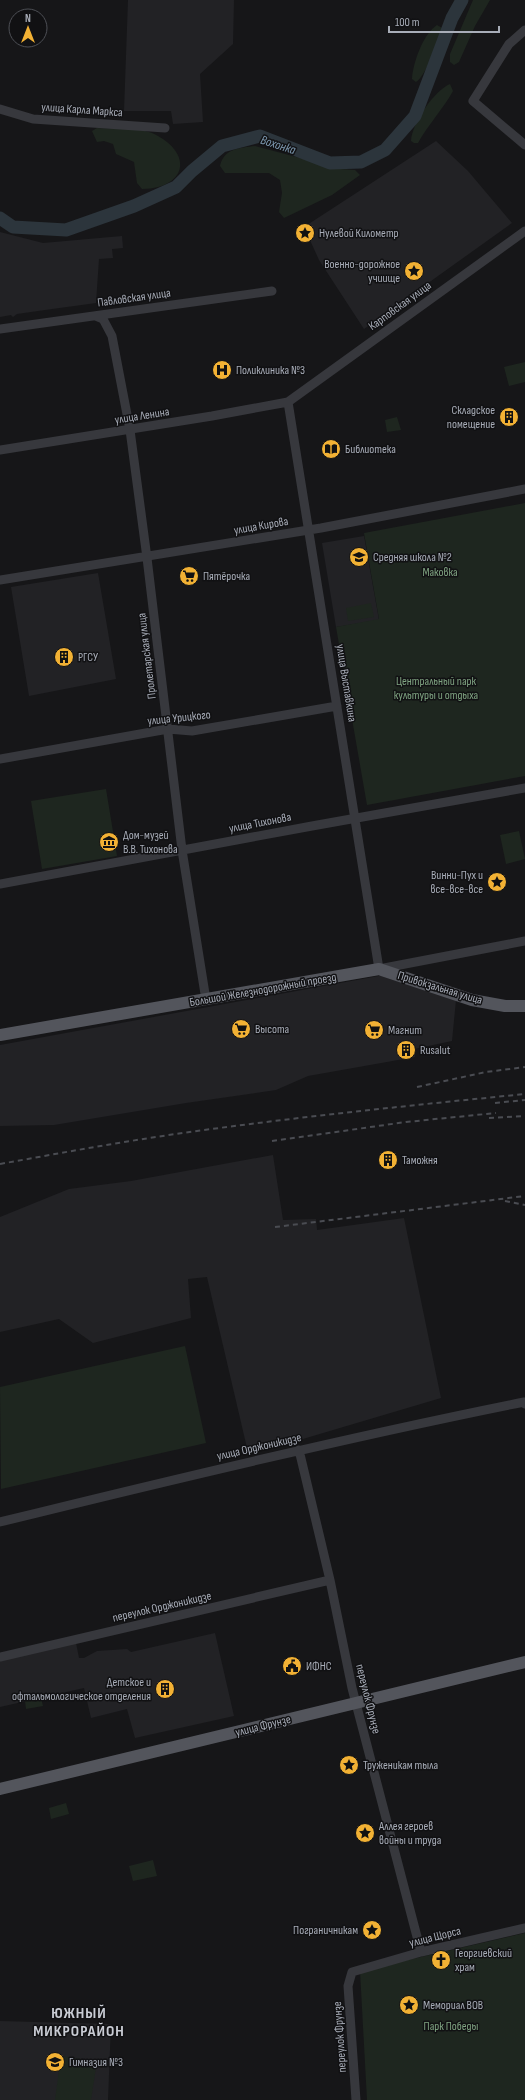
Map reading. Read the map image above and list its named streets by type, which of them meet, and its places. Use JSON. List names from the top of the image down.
{
  "streets": {
    "main road": ["Привокзальная улица", "Большой Железнодорожный проезд", "улица Фрунзе"],
    "street": [
      "улица Карла Маркса",
      "Павловская улица",
      "Карповская улица",
      "улица Ленина",
      "улица Кирова",
      "Пролетарская улица",
      "улица Выставкина",
      "улица Урицкого",
      "улица Тихонова",
      "улица Орджоникидзе",
      "переулок Орджоникидзе",
      "переулок Фрунзе",
      "улица Щорса"
    ]
  },
  "crossings": [
    ["Павловская улица", "Пролетарская улица"],
    ["Карповская улица", "улица Ленина"],
    ["Карповская улица", "улица Выставкина"],
    ["улица Ленина", "Пролетарская улица"],
    ["улица Ленина", "улица Выставкина"],
    ["улица Кирова", "Пролетарская улица"],
    ["улица Кирова", "улица Выставкина"],
    ["Пролетарская улица", "улица Урицкого"],
    ["Пролетарская улица", "улица Тихонова"],
    ["Пролетарская улица", "Большой Железнодорожный проезд"],
    ["улица Выставкина", "улица Урицкого"],
    ["улица Выставкина", "улица Тихонова"],
    ["улица Выставкина", "Привокзальная улица"],
    ["улица Выставкина", "Большой Железнодорожный проезд"],
    ["Привокзальная улица", "Большой Железнодорожный проезд"],
    ["улица Орджоникидзе", "переулок Фрунзе"],
    ["переулок Орджоникидзе", "переулок Фрунзе"],
    ["переулок Фрунзе", "улица Фрунзе"],
    ["переулок Фрунзе", "улица Щорса"]
  ],
  "districts": ["ЮЖНЫЙ МИКРОРАЙОН"],
  "water": ["Вохонка"],
  "parks": ["Маковка", "Центральный парк культуры и отдыха", "Парк Победы"],
  "places": {
    "place": [
      "Нулевой Километр",
      "Военно-дорожное учиище",
      "Винни-Пух и все-все-все",
      "Труженикам тыла",
      "Аллея героев войны и труда",
      "Пограничникам",
      "Мемориал ВОВ"
    ],
    "hospital": ["Поликлиника №3"],
    "building": [
      "Складское помещение",
      "РГСУ",
      "Rusalut",
      "Таможня",
      "Детское и офтальмологическое отделения"
    ],
    "library": ["Библиотека"],
    "school or university": ["Средняя школа №2", "Гимназия №3"],
    "supermarket": ["Пятёрочка", "Высота", "Магнит"],
    "museum": ["Дом-музей В.В. Тихонова"],
    "public building": ["ИФНС"],
    "church": ["Георгиевский храм"]
  },
  "scale_bar": "100 m",
  "north": "top"
}
